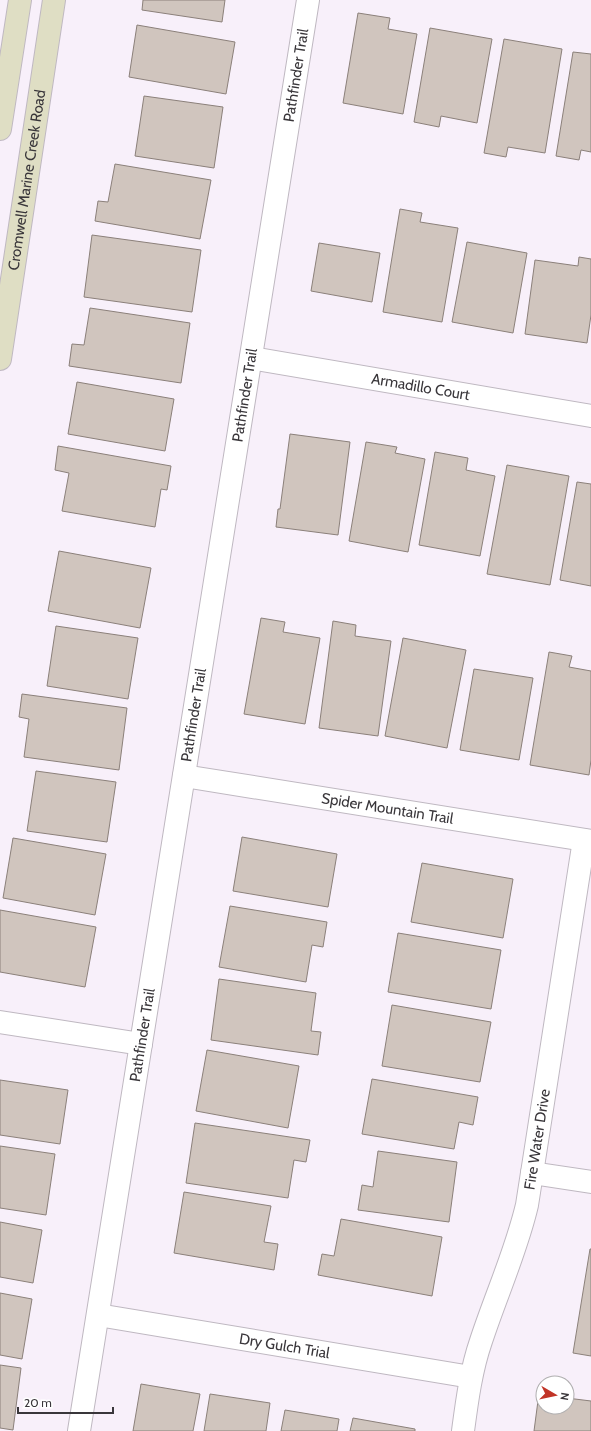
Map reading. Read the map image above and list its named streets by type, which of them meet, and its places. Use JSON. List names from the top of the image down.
{
  "streets": {
    "main road": ["Cromwell Marine Creek Road"],
    "street": [
      "Pathfinder Trail",
      "Armadillo Court",
      "Spider Mountain Trail",
      "Fire Water Drive",
      "Dry Gulch Trial"
    ]
  },
  "crossings": [
    ["Pathfinder Trail", "Armadillo Court"],
    ["Pathfinder Trail", "Spider Mountain Trail"],
    ["Pathfinder Trail", "Dry Gulch Trial"],
    ["Spider Mountain Trail", "Fire Water Drive"],
    ["Fire Water Drive", "Dry Gulch Trial"]
  ],
  "scale_bar": "20 m",
  "north": "right"
}
